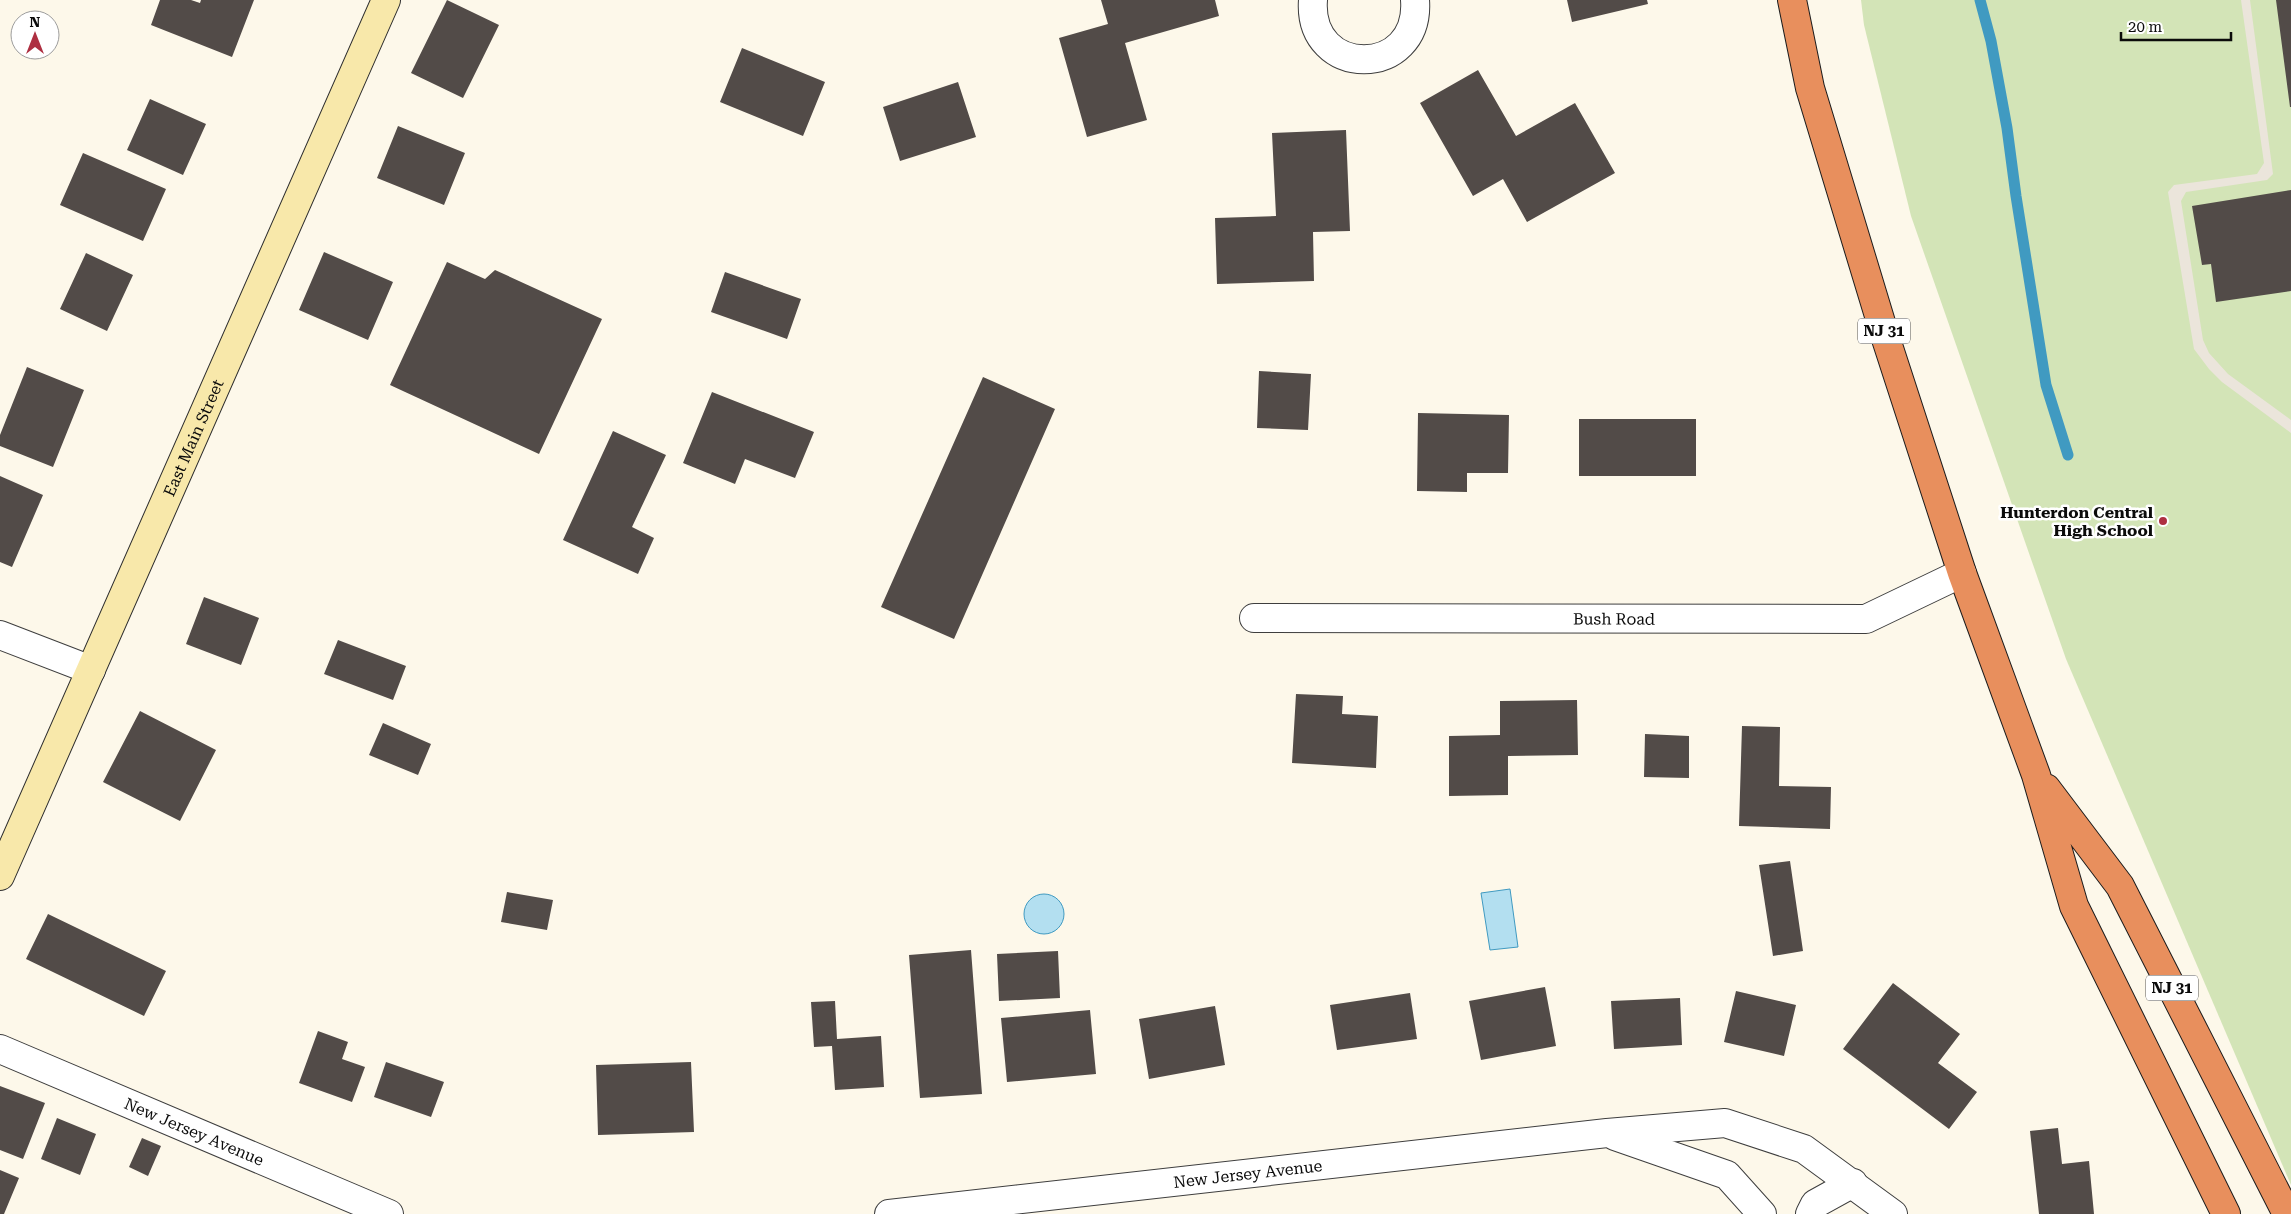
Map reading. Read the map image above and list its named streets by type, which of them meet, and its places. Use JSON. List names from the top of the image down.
{
  "streets": {
    "highway": ["NJ 31"],
    "street": ["East Main Street", "Bush Road", "New Jersey Avenue"]
  },
  "crossings": [
    ["NJ 31", "Bush Road"]
  ],
  "places": ["Hunterdon Central High School"],
  "scale_bar": "20 m",
  "north": "top"
}
